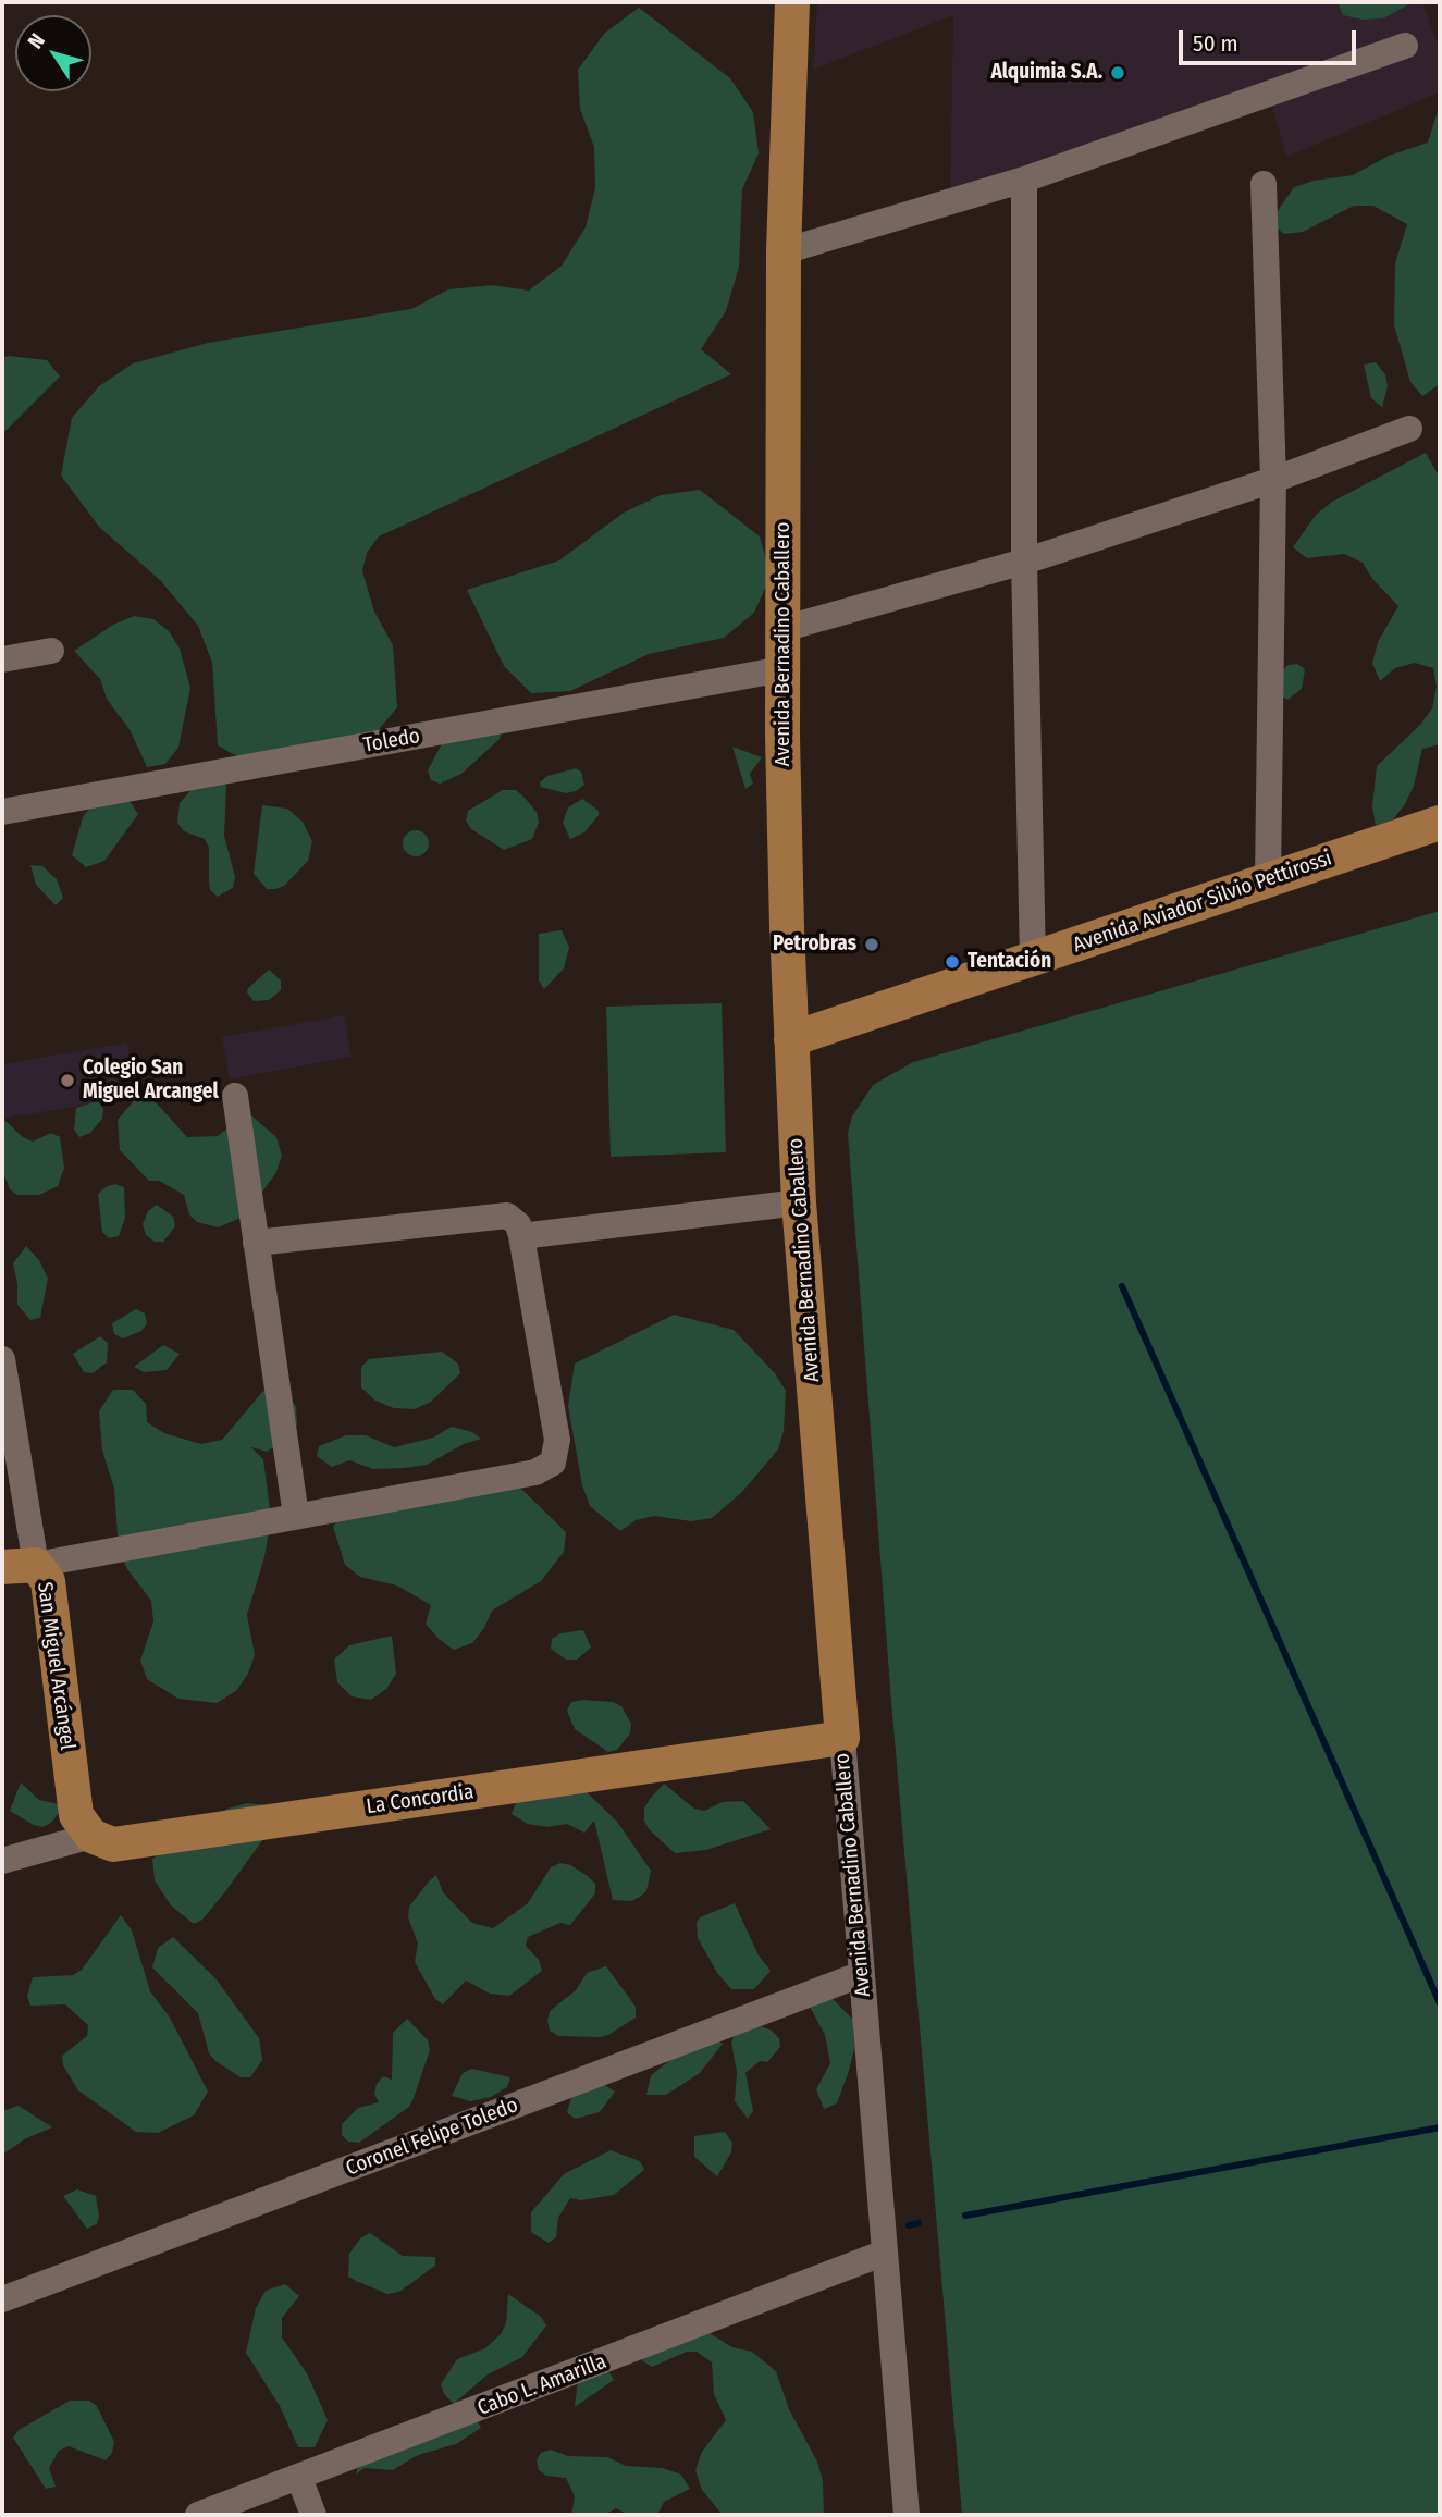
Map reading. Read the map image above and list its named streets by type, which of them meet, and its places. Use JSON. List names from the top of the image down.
{
  "streets": {
    "main road": [
      "Avenida Bernadino Caballero",
      "Avenida Aviador Silvio Pettirossi",
      "San Miguel Arcángel",
      "La Concordia"
    ],
    "street": ["Toledo", "Coronel Felipe Toledo", "Cabo L. Amarilla"]
  },
  "crossings": [
    ["Avenida Bernadino Caballero", "Toledo"],
    ["Avenida Bernadino Caballero", "Avenida Aviador Silvio Pettirossi"],
    ["Avenida Bernadino Caballero", "La Concordia"],
    ["Avenida Bernadino Caballero", "Coronel Felipe Toledo"],
    ["Avenida Bernadino Caballero", "Cabo L. Amarilla"],
    ["San Miguel Arcángel", "La Concordia"]
  ],
  "places": [
    "Alquimia S.A.",
    "Petrobras",
    "Tentación",
    "Colegio San Miguel Arcangel"
  ],
  "scale_bar": "50 m",
  "north": "top left"
}
